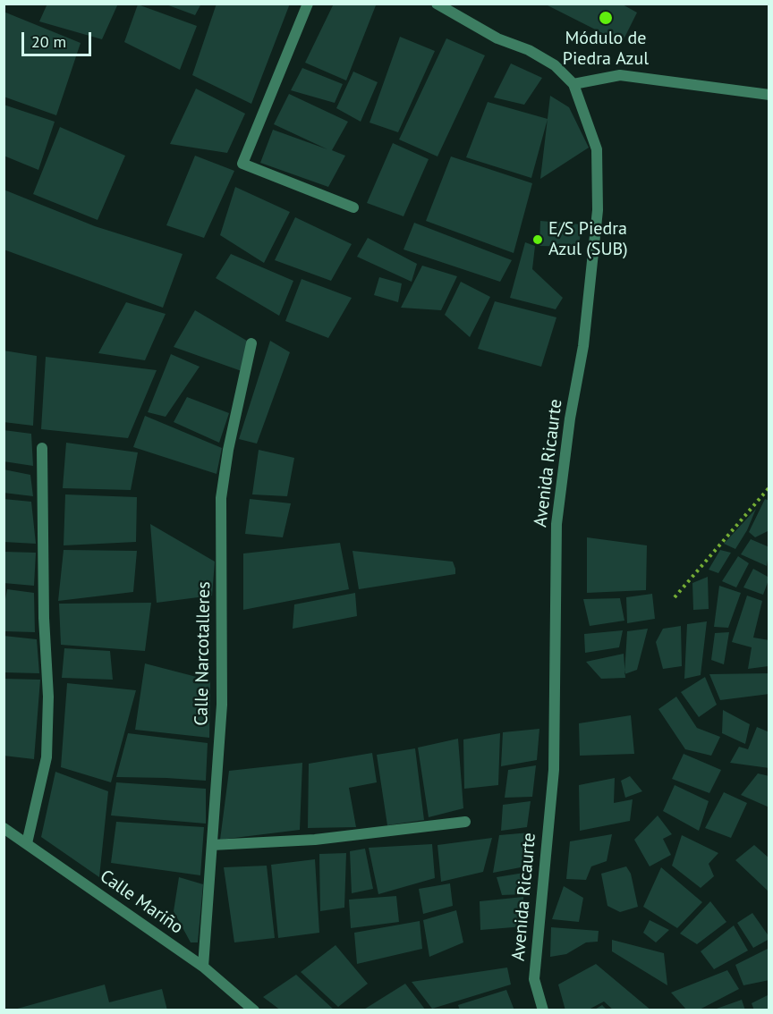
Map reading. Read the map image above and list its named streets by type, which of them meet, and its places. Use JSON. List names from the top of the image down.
{
  "streets": {
    "street": ["Avenida Ricaurte", "Calle Narcotalleres", "Calle Mariño"]
  },
  "crossings": [
    ["Calle Narcotalleres", "Calle Mariño"]
  ],
  "places": ["Módulo de Piedra Azul", "E/S Piedra Azul (SUB)"],
  "scale_bar": "20 m"
}
